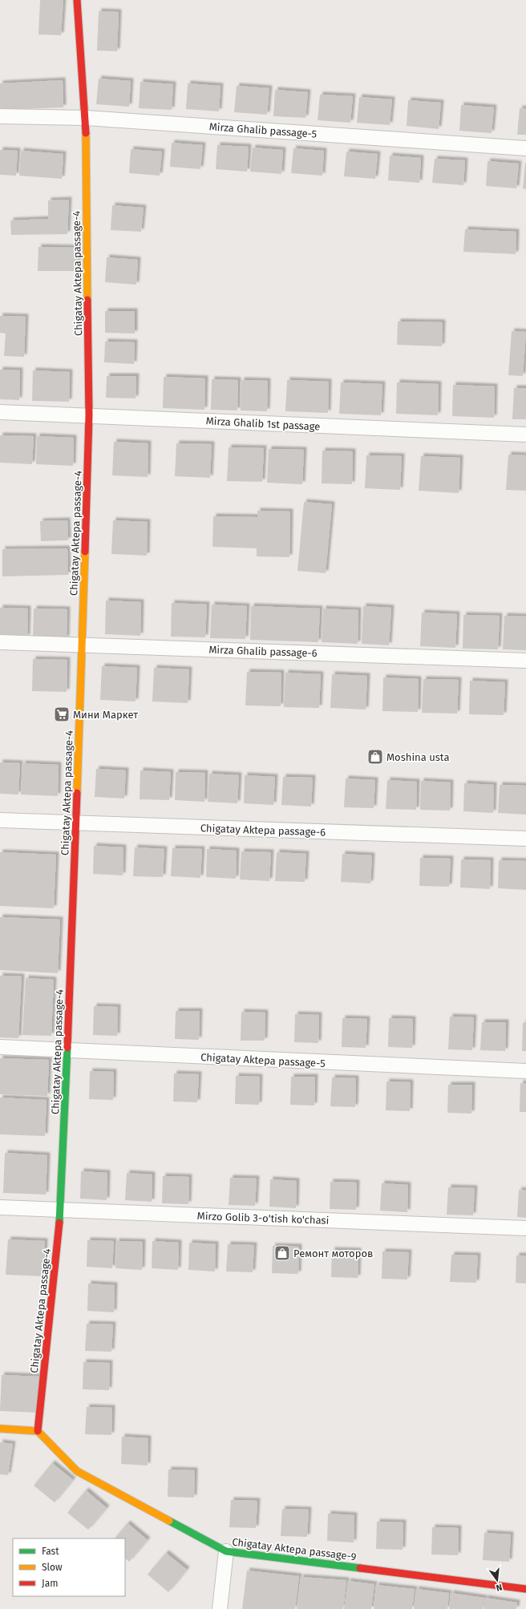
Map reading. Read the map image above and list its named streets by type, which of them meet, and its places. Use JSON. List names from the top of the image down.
{
  "streets": {
    "street": [
      "Mirza Ghalib passage-5",
      "Chigatay Aktepa passage-4",
      "Mirza Ghalib 1st passage",
      "Mirza Ghalib passage-6",
      "Chigatay Aktepa passage-6",
      "Chigatay Aktepa passage-5",
      "Mirzo Golib 3-o'tish ko'chasi",
      "Chigatay Aktepa passage-9"
    ]
  },
  "crossings": [
    ["Mirza Ghalib passage-5", "Chigatay Aktepa passage-4"],
    ["Chigatay Aktepa passage-4", "Mirza Ghalib 1st passage"],
    ["Chigatay Aktepa passage-4", "Mirza Ghalib passage-6"],
    ["Chigatay Aktepa passage-4", "Chigatay Aktepa passage-6"],
    ["Chigatay Aktepa passage-4", "Chigatay Aktepa passage-5"],
    ["Chigatay Aktepa passage-4", "Mirzo Golib 3-o'tish ko'chasi"],
    ["Chigatay Aktepa passage-4", "Chigatay Aktepa passage-9"]
  ],
  "places": {
    "supermarket": ["Мини Маркет"],
    "shop": ["Moshina usta", "Ремонт моторов"]
  },
  "legend": ["Fast", "Slow", "Jam"],
  "north": "bottom"
}
